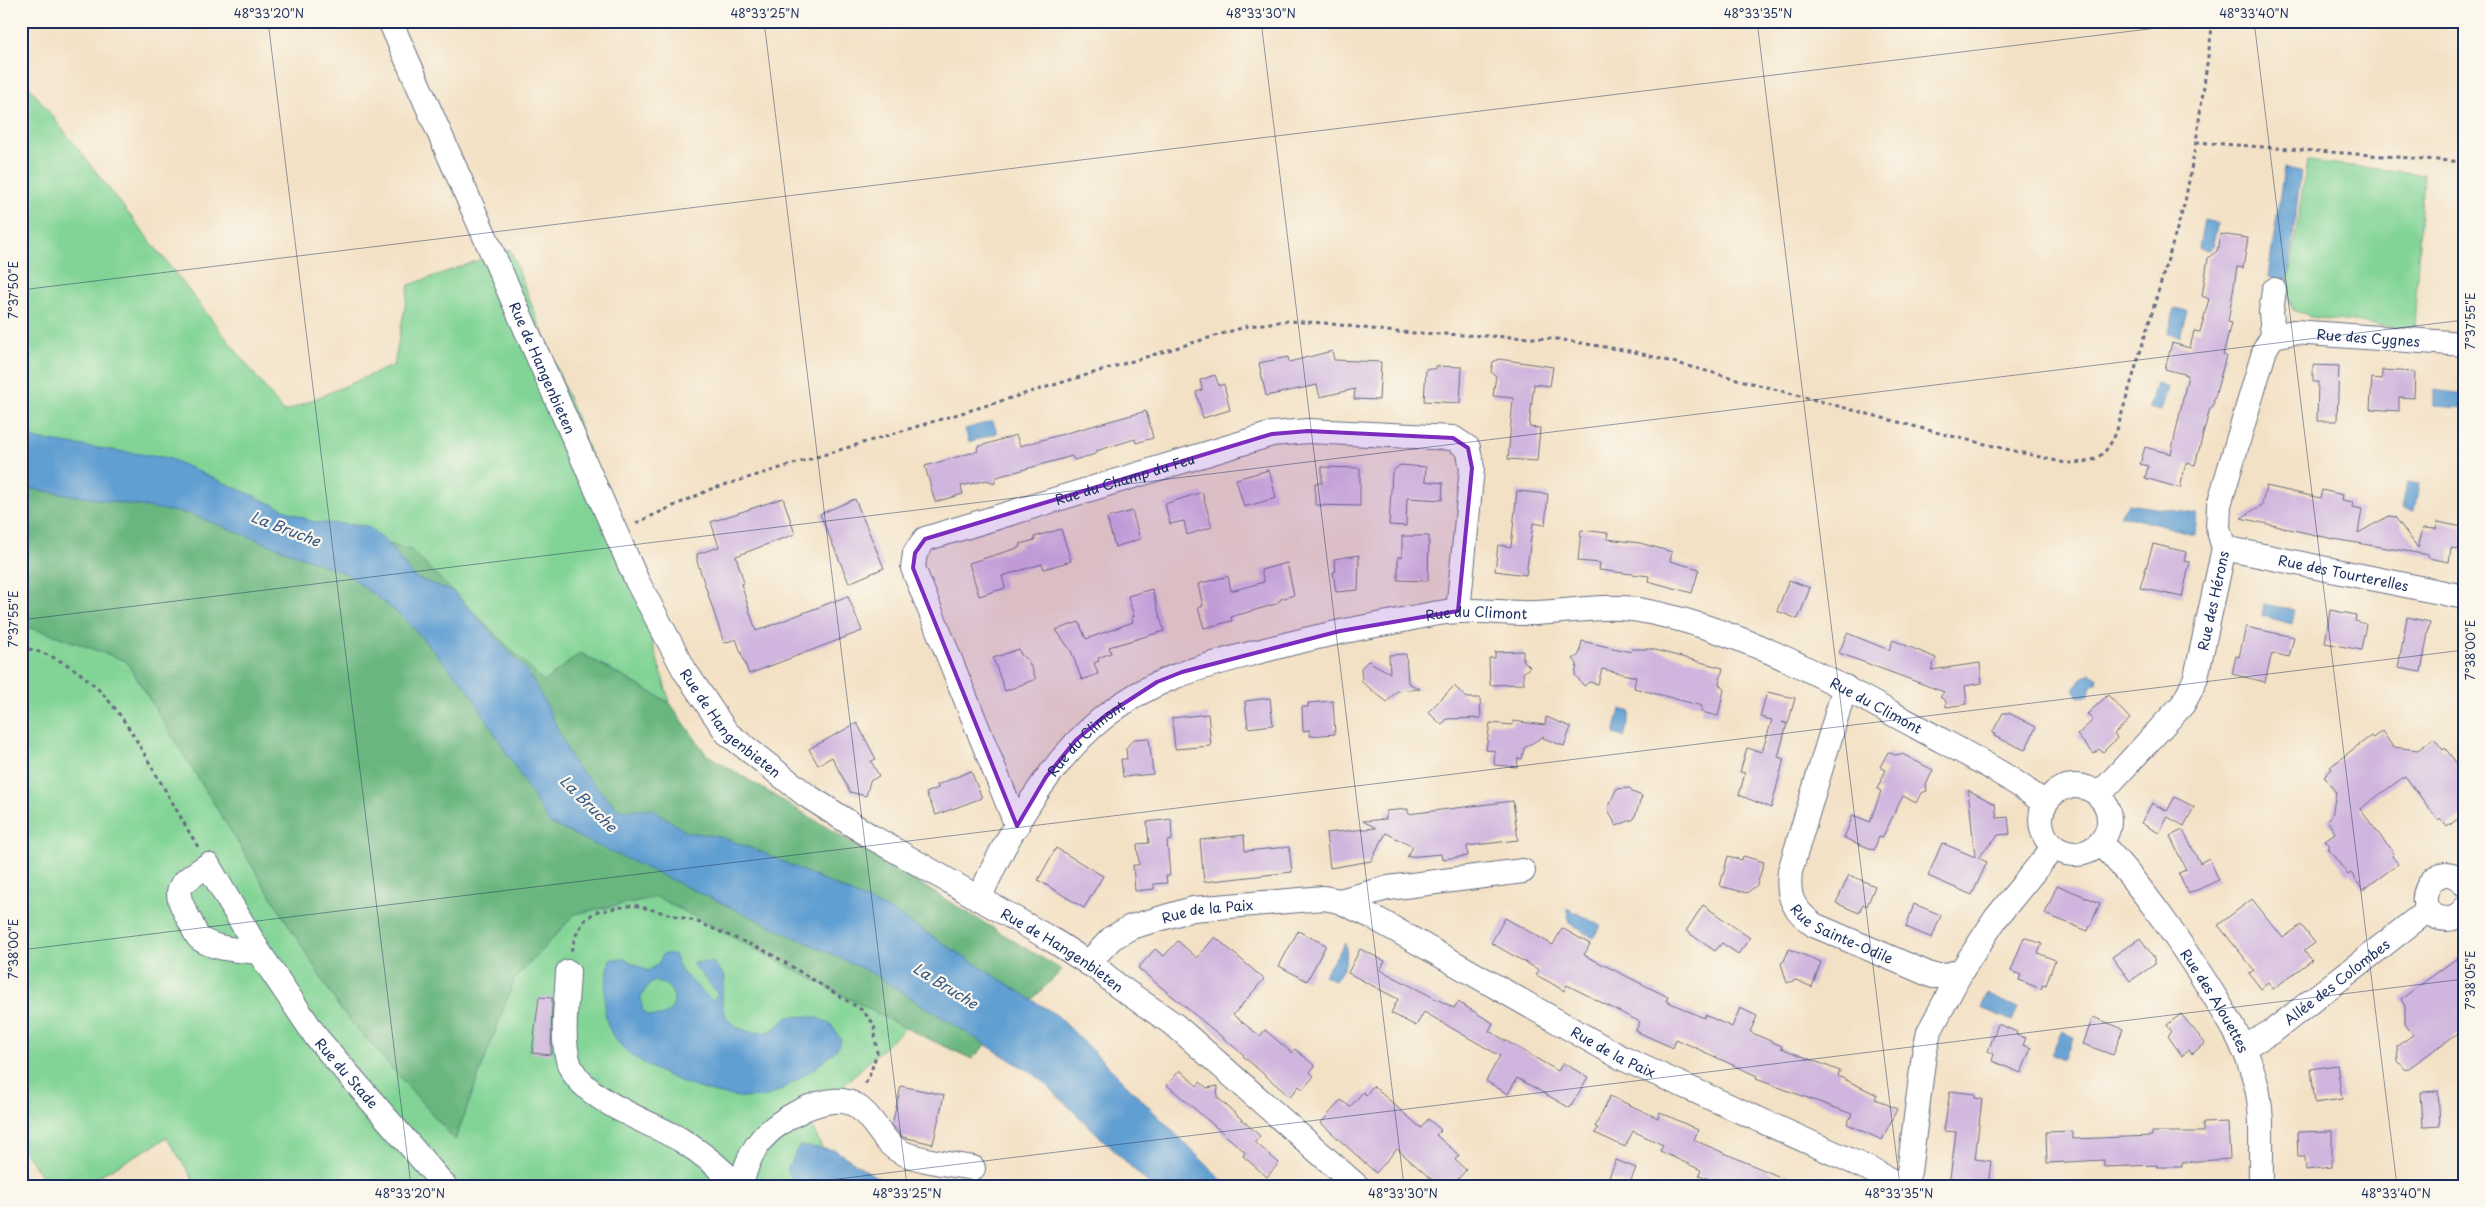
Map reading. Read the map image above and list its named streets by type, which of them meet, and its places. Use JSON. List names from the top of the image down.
{
  "streets": {
    "street": [
      "Rue des Cygnes",
      "Rue de Hangenbieten",
      "Rue du Champ du Feu",
      "Rue des Tourterelles",
      "Rue des Hérons",
      "Rue du Climont",
      "Rue de la Paix",
      "Rue Sainte-Odile",
      "Allée des Colombes",
      "Rue des Alouettes",
      "Rue du Stade"
    ]
  },
  "crossings": [
    ["Rue des Cygnes", "Rue des Hérons"],
    ["Rue de Hangenbieten", "Rue du Climont"],
    ["Rue de Hangenbieten", "Rue de la Paix"],
    ["Rue du Champ du Feu", "Rue du Climont"],
    ["Rue des Tourterelles", "Rue des Hérons"],
    ["Rue des Hérons", "Rue du Climont"],
    ["Rue des Hérons", "Rue des Alouettes"],
    ["Rue du Climont", "Rue Sainte-Odile"],
    ["Rue du Climont", "Rue des Alouettes"],
    ["Allée des Colombes", "Rue des Alouettes"]
  ],
  "water": ["La Bruche"],
  "coordinates": [
    "48°33'20\"N",
    "48°33'25\"N",
    "48°33'30\"N",
    "48°33'35\"N",
    "48°33'40\"N",
    "7°37'50\"E",
    "7°37'55\"E",
    "7°38'00\"E",
    "7°38'05\"E"
  ]
}
